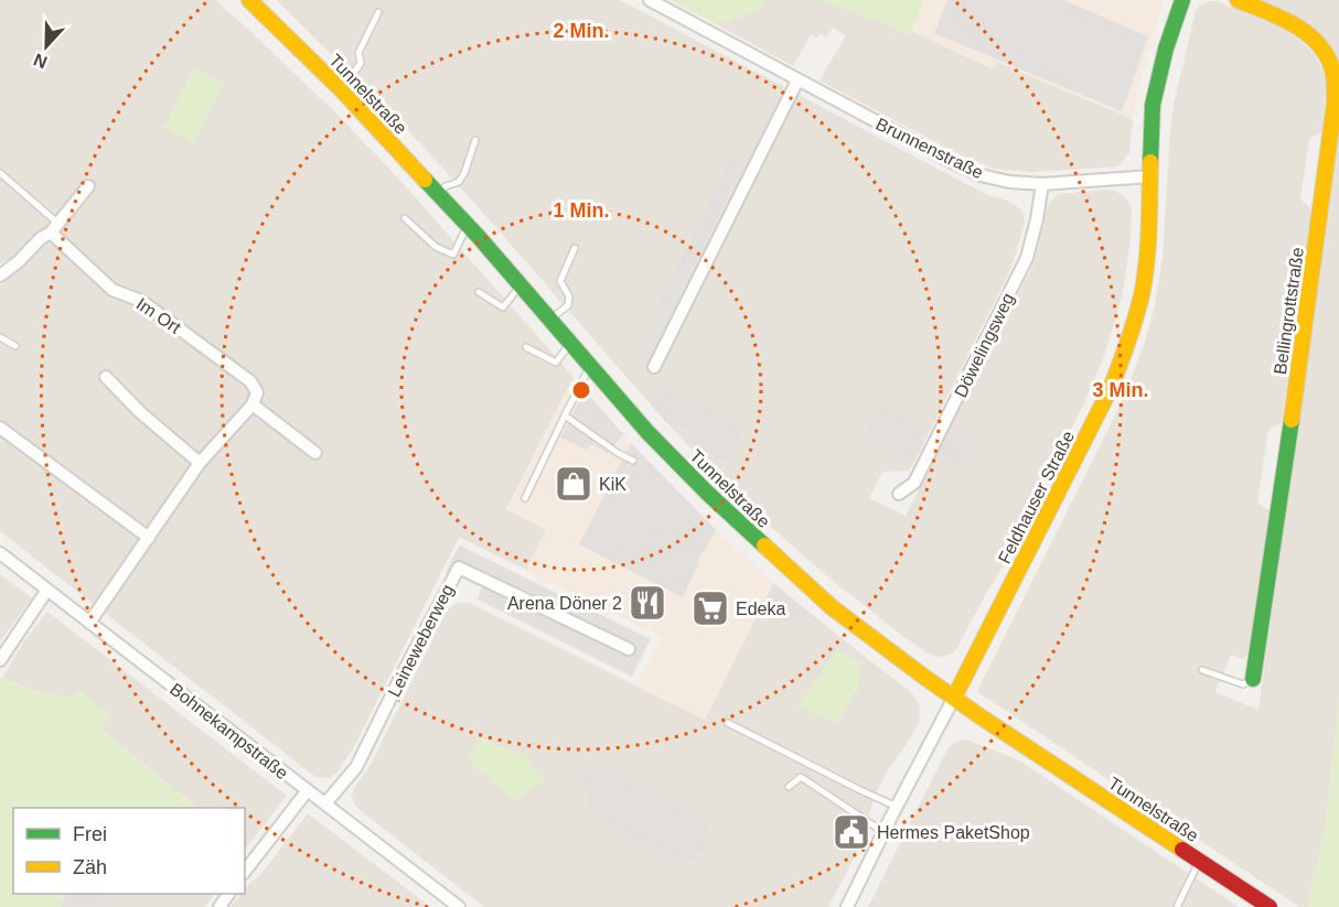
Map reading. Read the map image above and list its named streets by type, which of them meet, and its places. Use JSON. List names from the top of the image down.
{
  "streets": {
    "street": [
      "Tunnelstraße",
      "Brunnenstraße",
      "Bellingrottstraße",
      "Im Ort",
      "Döwelingsweg",
      "Feldhauser Straße",
      "Leineweberweg",
      "Bohnekampstraße"
    ]
  },
  "crossings": [
    ["Tunnelstraße", "Feldhauser Straße"],
    ["Brunnenstraße", "Döwelingsweg"],
    ["Brunnenstraße", "Feldhauser Straße"],
    ["Leineweberweg", "Bohnekampstraße"]
  ],
  "places": {
    "shop": ["KiK"],
    "restaurant": ["Arena Döner 2"],
    "supermarket": ["Edeka"],
    "public building": ["Hermes PaketShop"]
  },
  "legend": ["Frei", "Zäh"],
  "north": "bottom",
  "rings": ["2 Min.", "1 Min.", "3 Min."]
}
